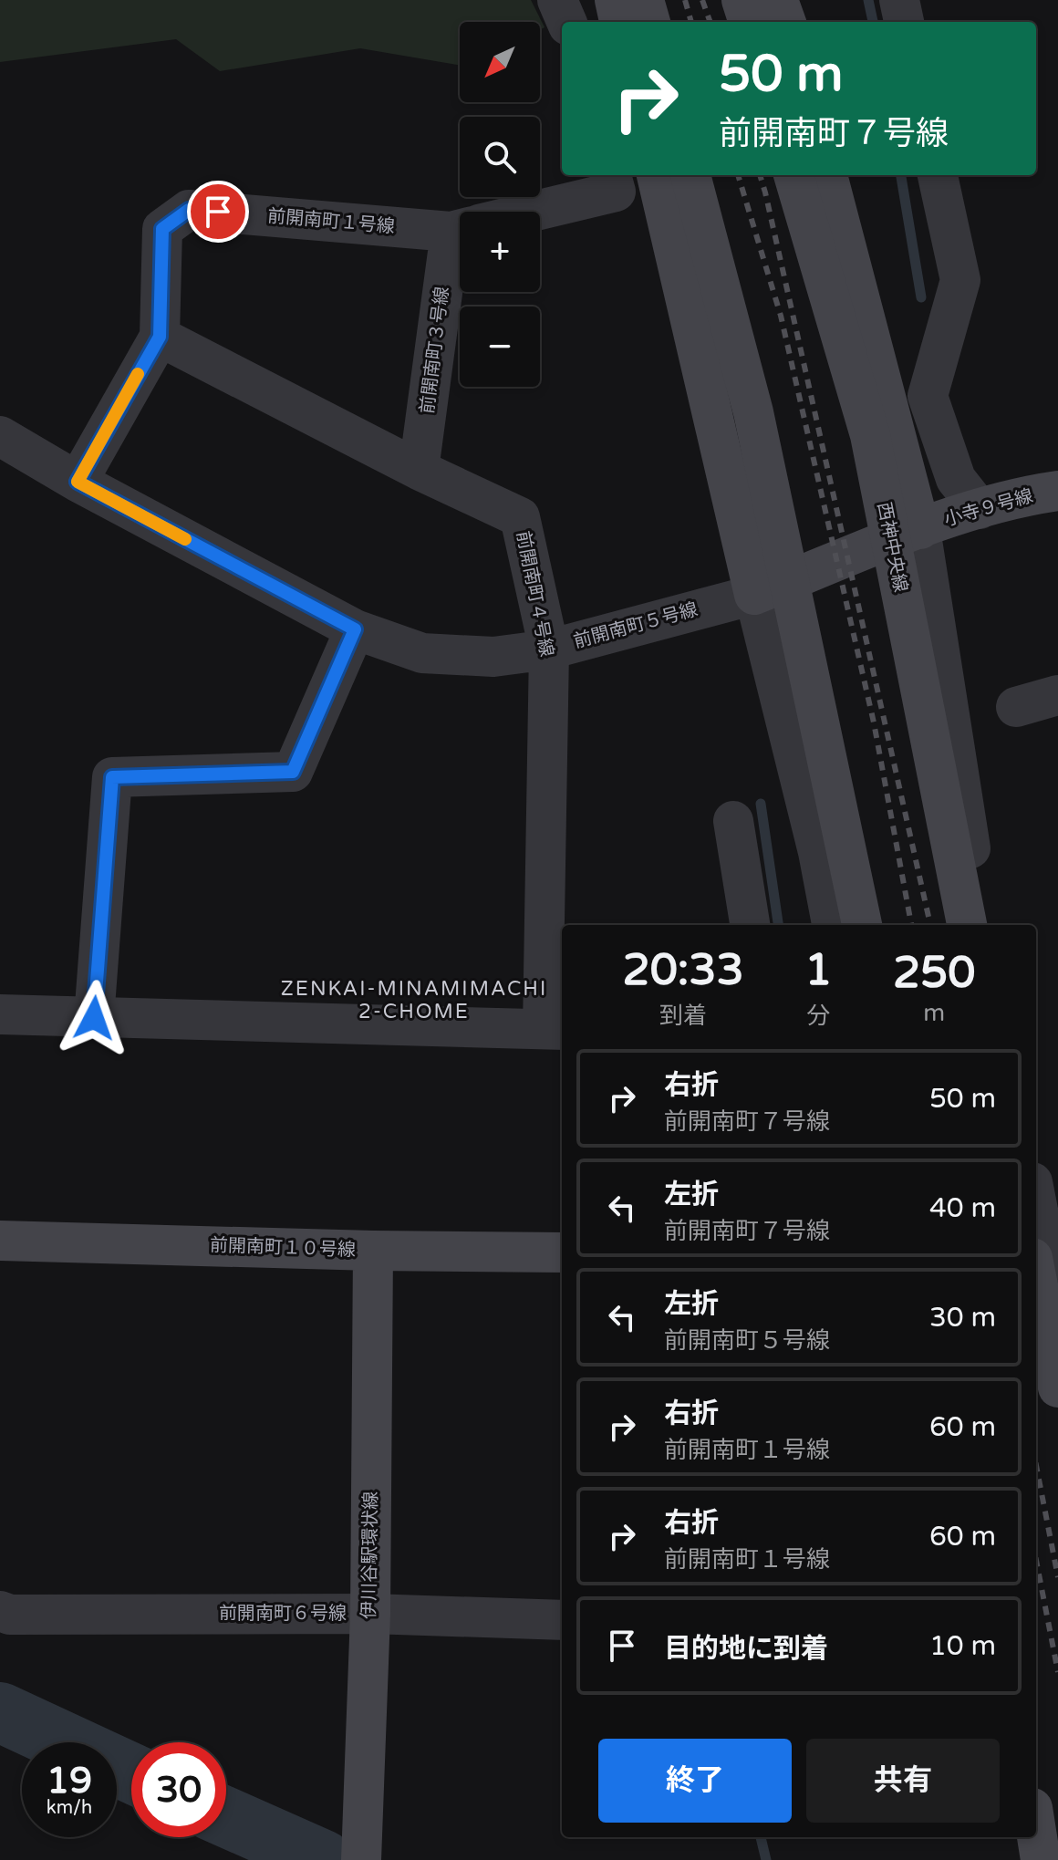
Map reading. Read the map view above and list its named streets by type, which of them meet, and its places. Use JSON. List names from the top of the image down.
{
  "streets": {
    "street": [
      "前開南町１号線",
      "前開南町３号線",
      "小寺９号線",
      "西神中央線",
      "前開南町４号線",
      "前開南町５号線",
      "前開南町１０号線",
      "伊川谷駅環状線",
      "前開南町６号線"
    ]
  },
  "crossings": [
    ["前開南町１号線", "前開南町４号線"],
    ["前開南町１号線", "前開南町５号線"],
    ["前開南町３号線", "前開南町４号線"],
    ["小寺９号線", "西神中央線"],
    ["小寺９号線", "前開南町５号線"],
    ["前開南町４号線", "前開南町５号線"],
    ["前開南町１０号線", "伊川谷駅環状線"],
    ["伊川谷駅環状線", "前開南町６号線"]
  ],
  "districts": ["ZENKAI-MINAMIMACHI 2-CHOME"],
  "north": "bottom left",
  "page": {
    "map_buttons": ["+", "−"],
    "turn": ["50 m", "前開南町７号線"],
    "eta": [
      "20:33",
      "到着",
      "1",
      "分",
      "250",
      "m"
    ],
    "list": [
      {
        "name": "右折",
        "note": "前開南町７号線",
        "value": "50 m"
      },
      {
        "name": "左折",
        "note": "前開南町７号線",
        "value": "40 m"
      },
      {
        "name": "左折",
        "note": "前開南町５号線",
        "value": "30 m"
      },
      {
        "name": "右折",
        "note": "前開南町１号線",
        "value": "60 m"
      },
      {
        "name": "右折",
        "note": "前開南町１号線",
        "value": "60 m"
      },
      {
        "name": "目的地に到着",
        "value": "10 m"
      }
    ],
    "buttons": ["終了", "共有"],
    "speed": "19 km/h",
    "limit": "30"
  }
}
